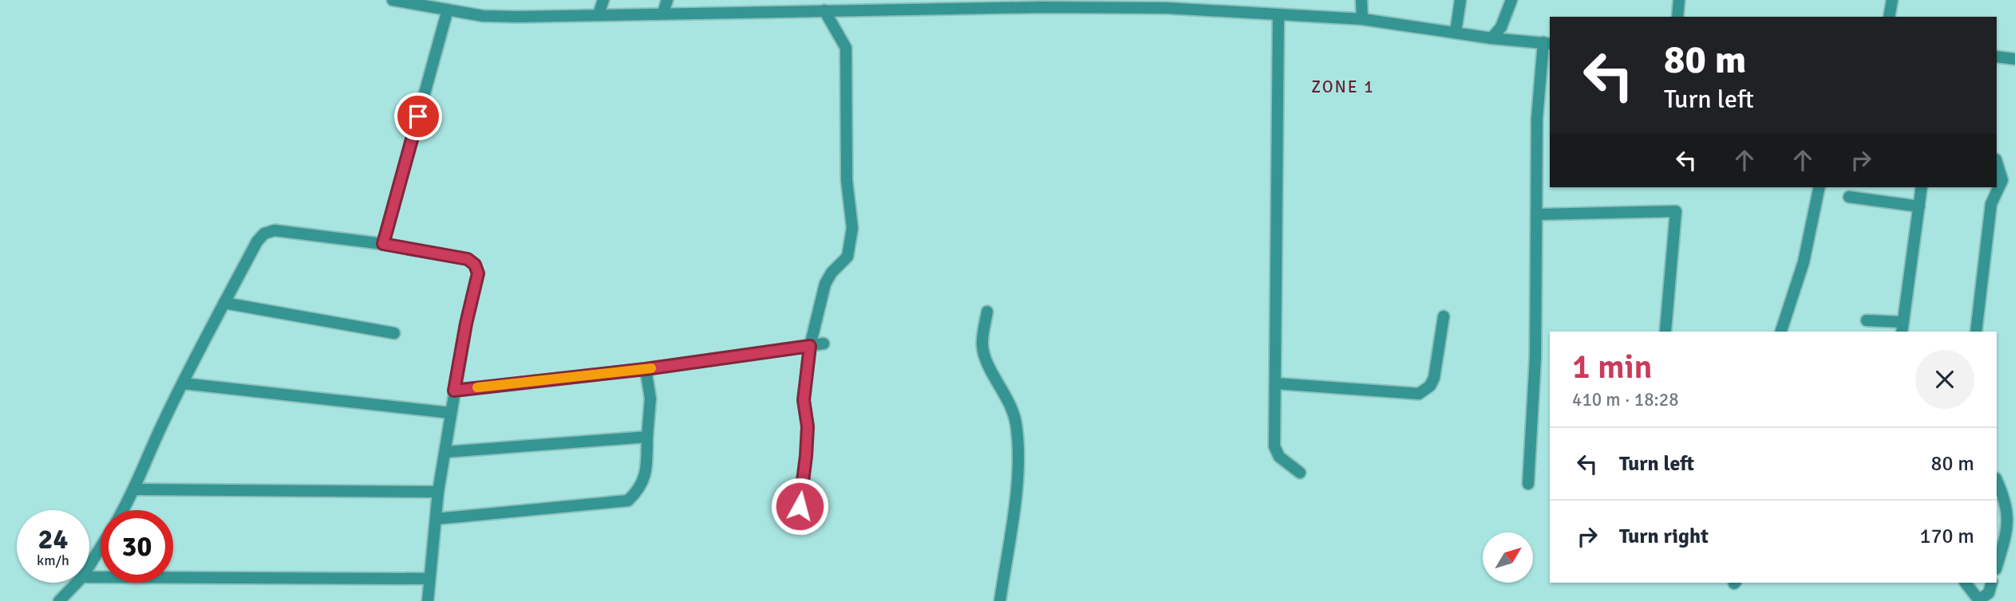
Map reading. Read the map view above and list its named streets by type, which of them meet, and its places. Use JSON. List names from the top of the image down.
{
  "districts": ["ZONE 1"],
  "north": "top right",
  "page": {
    "turn": ["80 m", "Turn left"],
    "heading": ["1 min", "410 m · 18:28"],
    "list": [
      {
        "name": "Turn left",
        "value": "80 m"
      },
      {
        "name": "Turn right",
        "value": "170 m"
      }
    ],
    "speed": "24 km/h",
    "limit": "30"
  }
}
